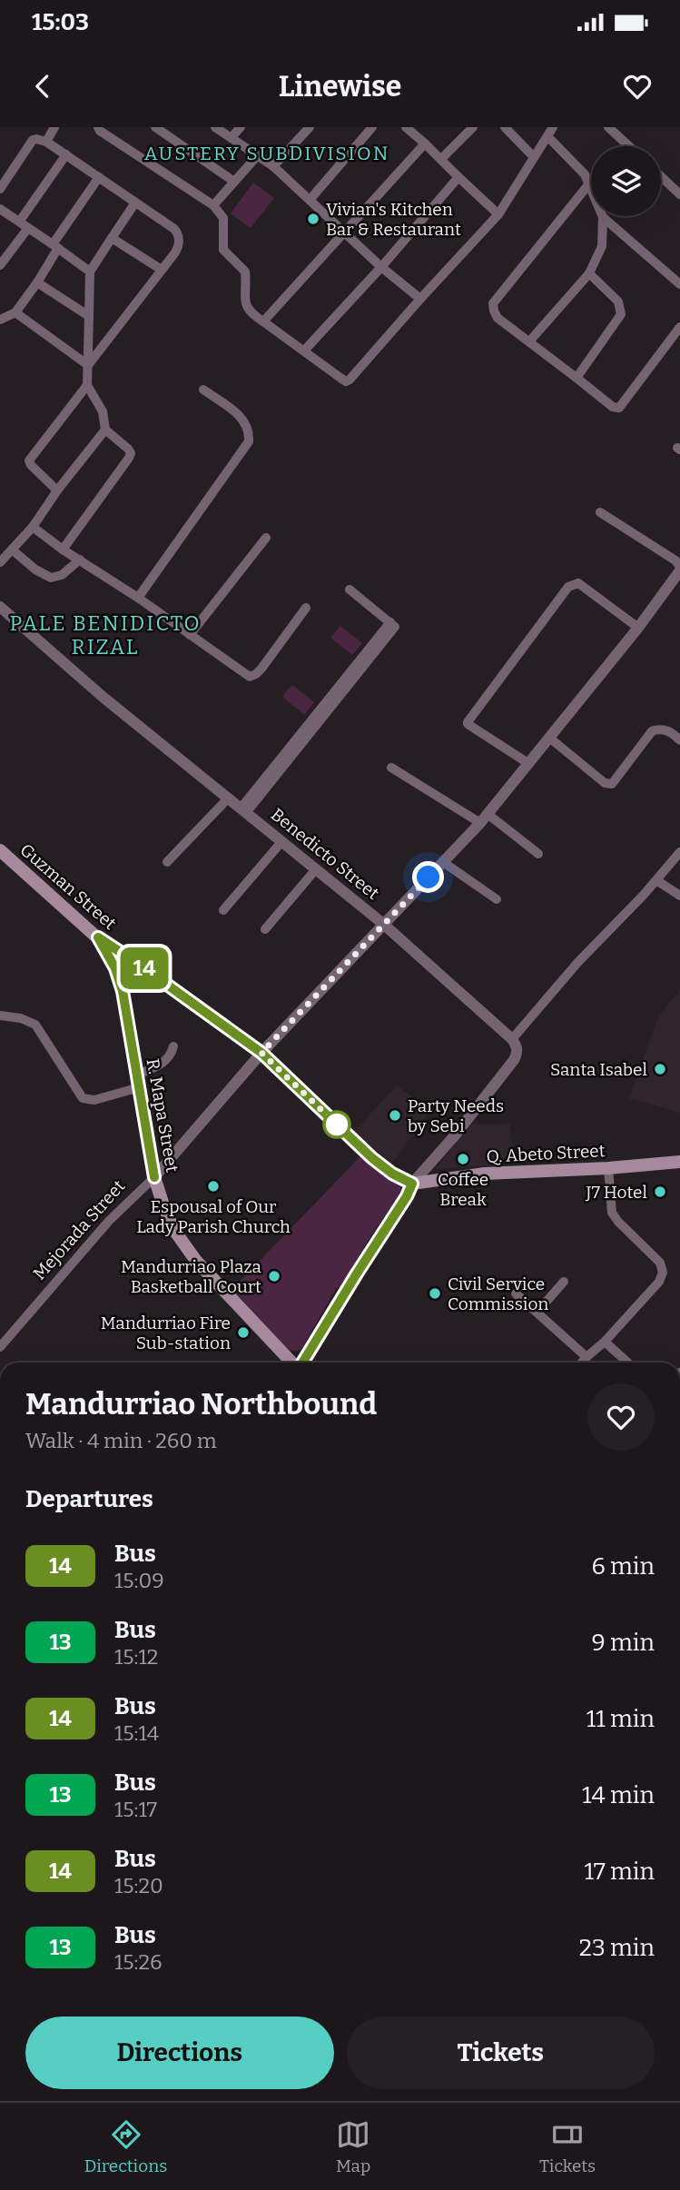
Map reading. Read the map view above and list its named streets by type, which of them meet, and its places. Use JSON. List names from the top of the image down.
{
  "streets": {
    "main road": ["Guzman Street", "R. Mapa Street", "Q. Abeto Street"],
    "street": ["Benedicto Street", "Mejorada Street"]
  },
  "crossings": [
    ["Benedicto Street", "Mejorada Street"],
    ["Guzman Street", "R. Mapa Street"],
    ["Guzman Street", "Q. Abeto Street"],
    ["Guzman Street", "Mejorada Street"],
    ["R. Mapa Street", "Mejorada Street"]
  ],
  "districts": ["AUSTERY SUBDIVISION", "PALE BENIDICTO RIZAL"],
  "places": [
    "Vivian's Kitchen Bar & Restaurant",
    "Santa Isabel",
    "Party Needs by Sebi",
    "Coffee Break",
    "Espousal of Our Lady Parish Church",
    "J7 Hotel",
    "Mandurriao Plaza Basketball Court",
    "Civil Service Commission",
    "Mandurriao Fire Sub-station"
  ],
  "lines": ["bus line 14"],
  "page": {
    "status": "15:03",
    "header": "Linewise",
    "on_map": "14",
    "heading": [
      ["Mandurriao Northbound", "Walk · 4 min · 260 m"],
      "Departures"
    ],
    "list": [
      {
        "mark": "14",
        "name": "Bus",
        "note": "15:09",
        "value": "6 min"
      },
      {
        "mark": "13",
        "name": "Bus",
        "note": "15:12",
        "value": "9 min"
      },
      {
        "mark": "14",
        "name": "Bus",
        "note": "15:14",
        "value": "11 min"
      },
      {
        "mark": "13",
        "name": "Bus",
        "note": "15:17",
        "value": "14 min"
      },
      {
        "mark": "14",
        "name": "Bus",
        "note": "15:20",
        "value": "17 min"
      },
      {
        "mark": "13",
        "name": "Bus",
        "note": "15:26",
        "value": "23 min"
      }
    ],
    "buttons": ["Directions", "Tickets"],
    "tabs": ["Directions", "Map", "Tickets"]
  }
}
